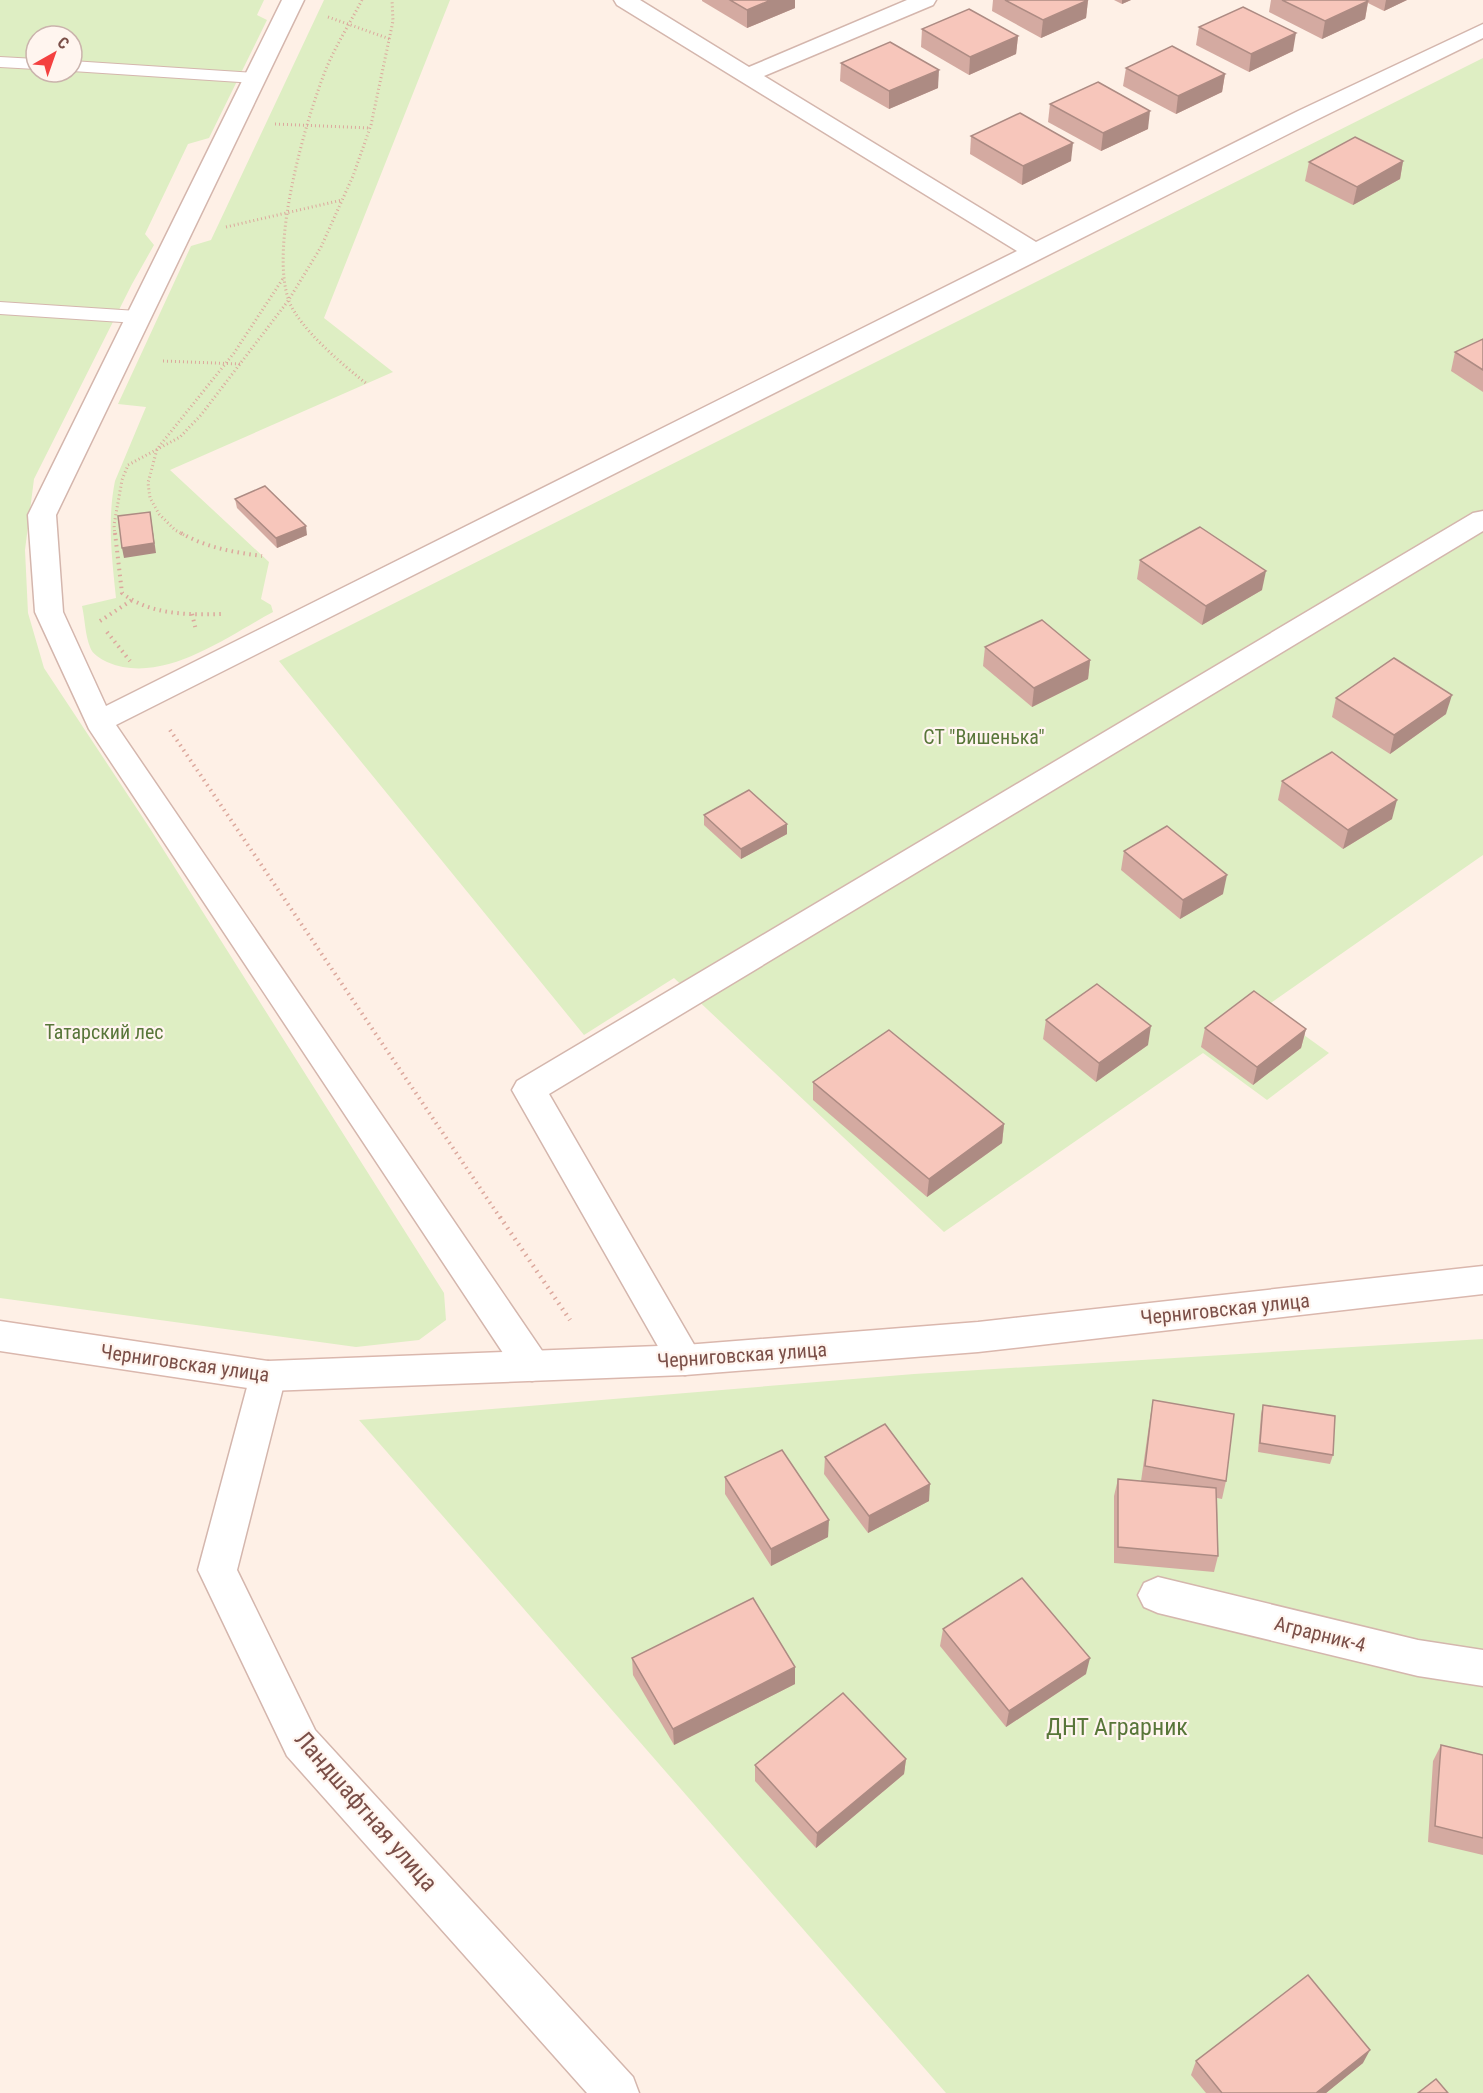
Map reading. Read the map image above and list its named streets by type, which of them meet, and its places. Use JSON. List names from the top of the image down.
{
  "streets": {
    "street": ["Черниговская улица", "Аграрник-4", "Ландшафтная улица"]
  },
  "crossings": [
    ["Черниговская улица", "Ландшафтная улица"]
  ],
  "parks": ["СТ \"Вишенька\"", "Татарский лес", "ДНТ Аграрник"],
  "north": "top right"
}
